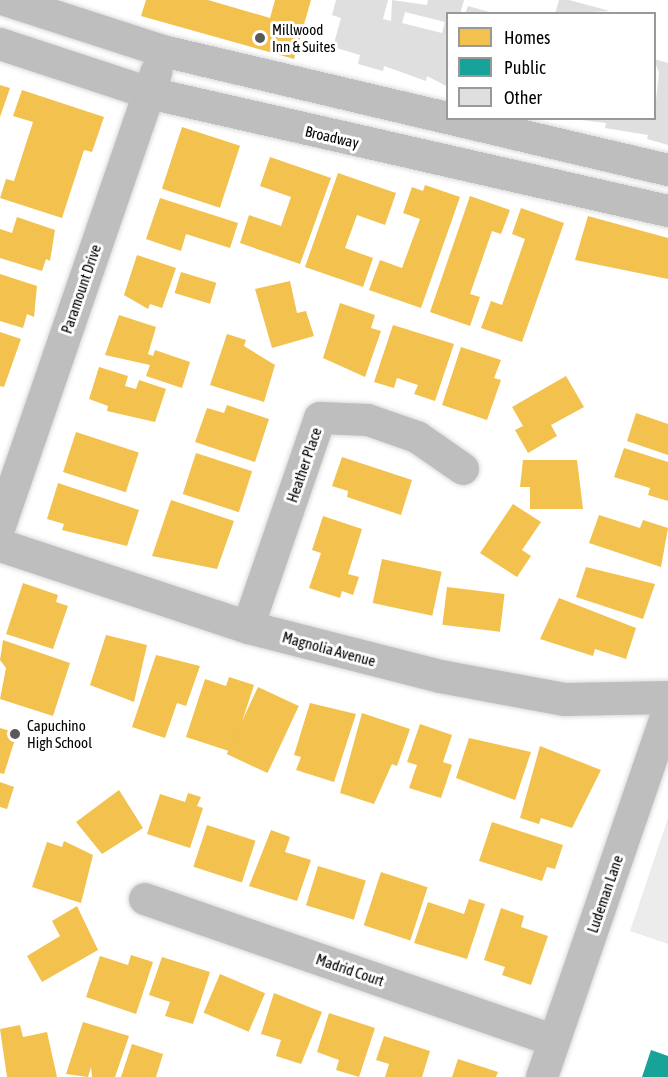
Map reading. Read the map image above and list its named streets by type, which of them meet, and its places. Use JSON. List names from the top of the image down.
{
  "streets": {
    "main road": ["Magnolia Avenue"],
    "street": [
      "Broadway",
      "Paramount Drive",
      "Heather Place",
      "Ludeman Lane",
      "Madrid Court"
    ]
  },
  "crossings": [
    ["Broadway", "Paramount Drive"],
    ["Heather Place", "Magnolia Avenue"],
    ["Ludeman Lane", "Madrid Court"]
  ],
  "places": ["Millwood Inn & Suites", "Capuchino High School"],
  "legend": ["Homes", "Public", "Other"]
}
